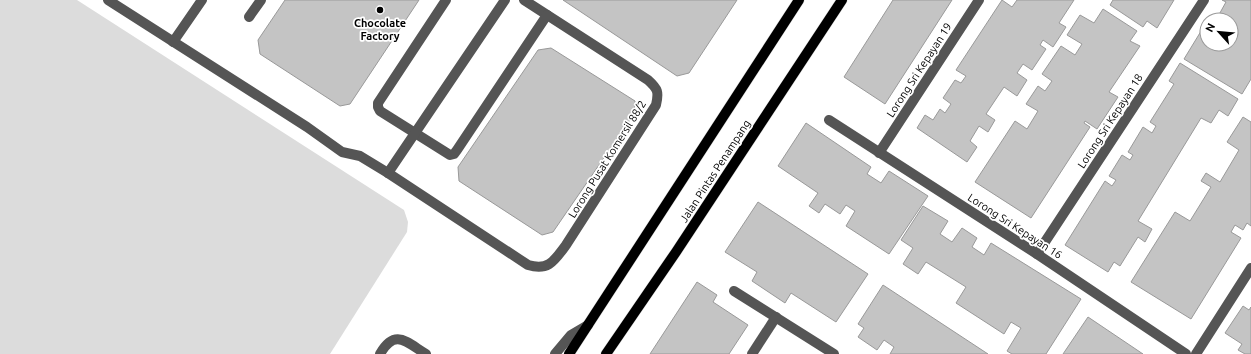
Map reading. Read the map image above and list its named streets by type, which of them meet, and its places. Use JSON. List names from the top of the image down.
{
  "streets": {
    "main road": ["Jalan Pintas Penampang"],
    "street": [
      "Lorong Sri Kepayan 19",
      "Lorong Sri Kepayan 18",
      "Lorong Pusat Komersil 88/2",
      "Lorong Sri Kepayan 16"
    ]
  },
  "crossings": [
    ["Lorong Sri Kepayan 19", "Lorong Sri Kepayan 16"],
    ["Lorong Sri Kepayan 18", "Lorong Sri Kepayan 16"]
  ],
  "places": ["Chocolate Factory"],
  "north": "top left"
}
